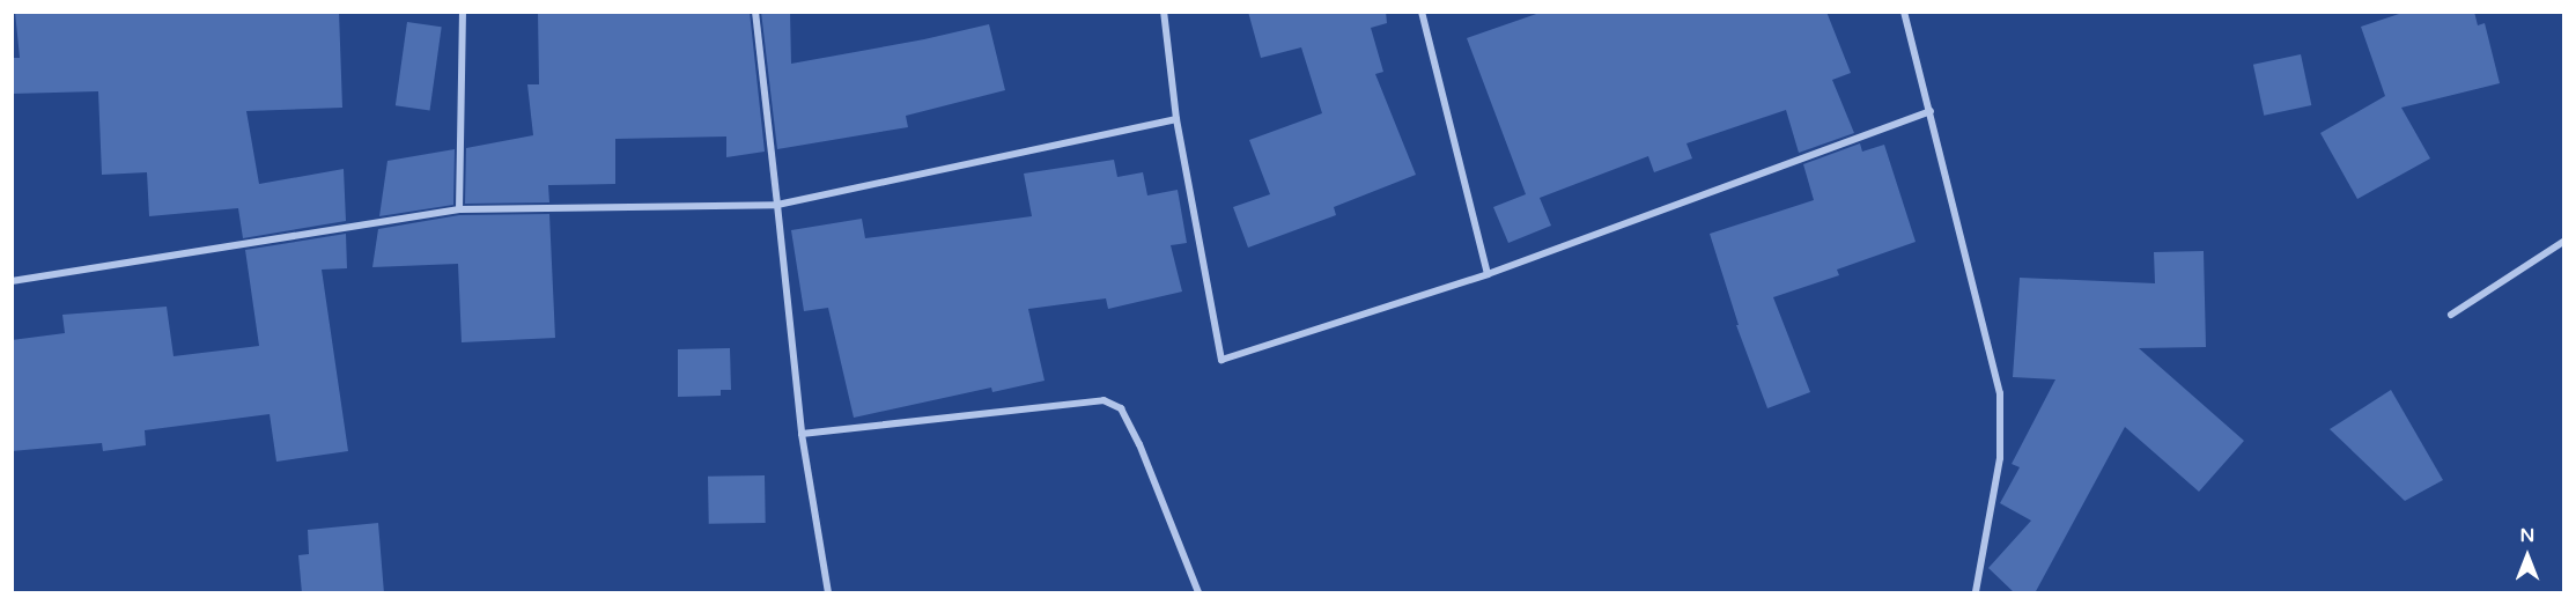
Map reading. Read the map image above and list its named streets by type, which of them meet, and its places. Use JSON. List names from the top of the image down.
{
  "north": "top"
}
